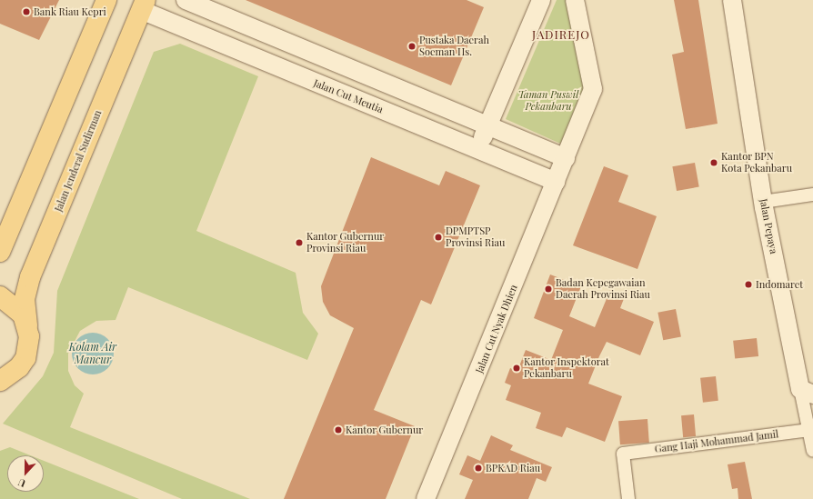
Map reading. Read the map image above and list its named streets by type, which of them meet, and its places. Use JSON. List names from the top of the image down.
{
  "streets": {
    "main road": ["Jalan Jenderal Sudirman"],
    "street": [
      "Jalan Cut Meutia",
      "Jalan Pepaya",
      "Jalan Cut Nyak Dhien",
      "Gang Haji Mohammad Jamil"
    ]
  },
  "crossings": [
    ["Jalan Cut Meutia", "Jalan Jenderal Sudirman"],
    ["Jalan Cut Meutia", "Jalan Cut Nyak Dhien"],
    ["Jalan Pepaya", "Gang Haji Mohammad Jamil"]
  ],
  "districts": ["JADIREJO"],
  "water": ["Kolam Air Mancur"],
  "parks": ["Taman Puswil Pekanbaru"],
  "places": [
    "Bank Riau Kepri",
    "Pustaka Daerah Soeman Hs.",
    "Kantor BPN Kota Pekanbaru",
    "DPMPTSP Provinsi Riau",
    "Kantor Gubernur Provinsi Riau",
    "Indomaret",
    "Badan Kepegawaian Daerah Provinsi Riau",
    "Kantor Inspektorat Pekanbaru",
    "Kantor Gubernur",
    "BPKAD Riau"
  ],
  "north": "bottom"
}
